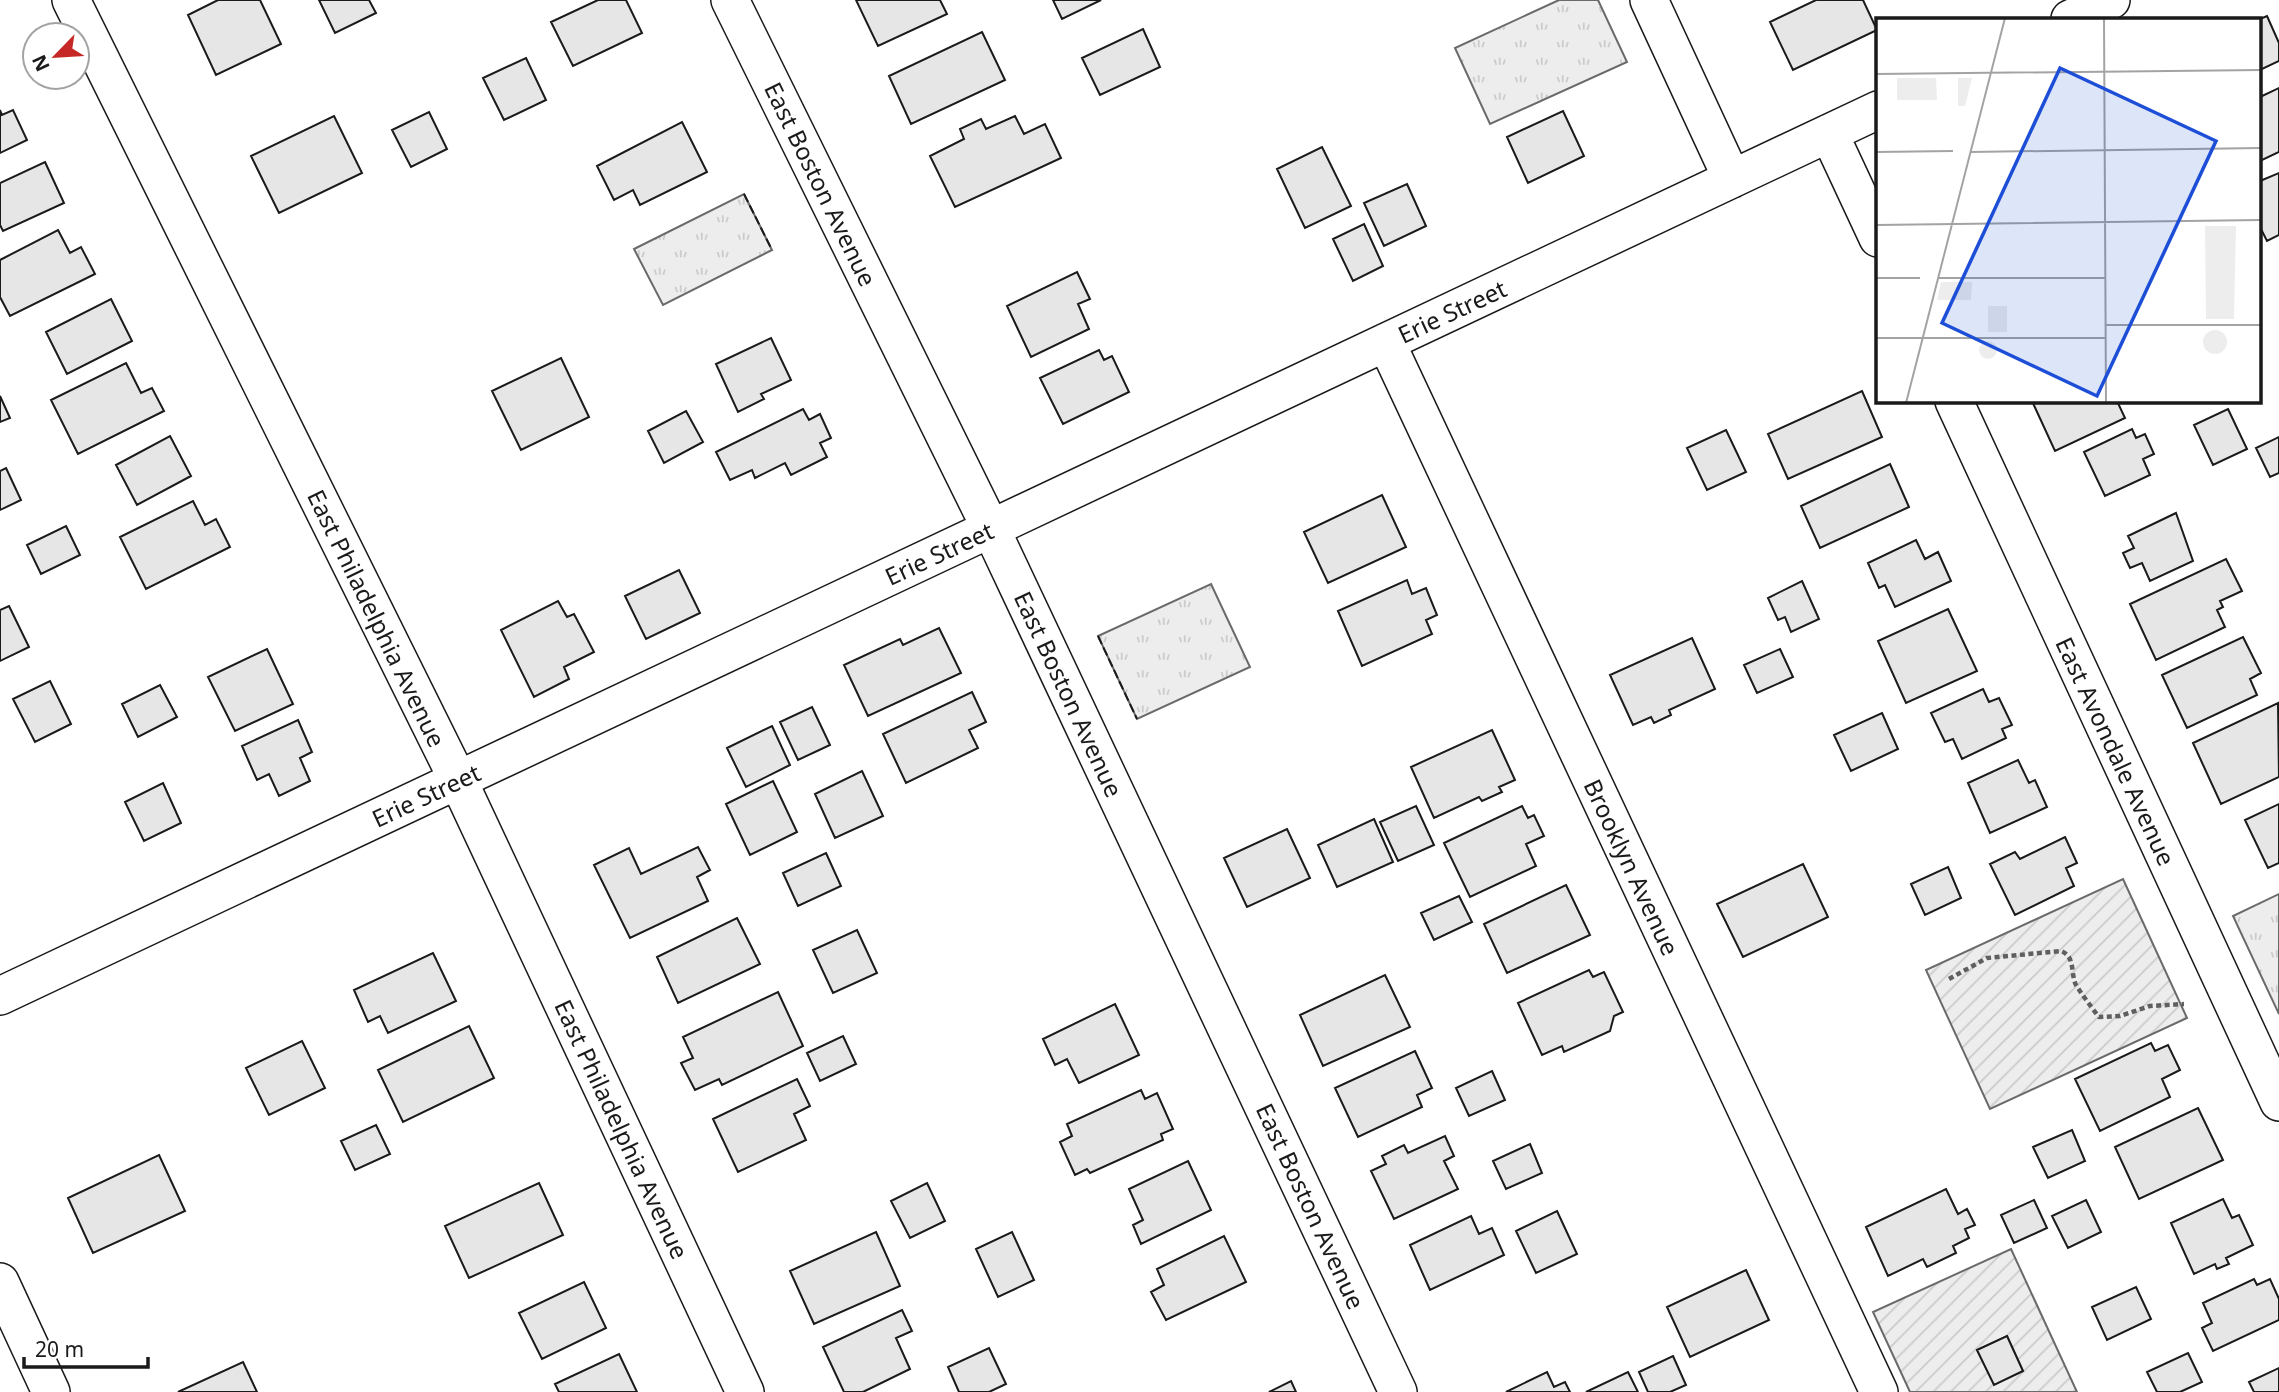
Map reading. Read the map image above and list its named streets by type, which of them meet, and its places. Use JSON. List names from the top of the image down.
{
  "streets": {
    "street": [
      "East Boston Avenue",
      "Erie Street",
      "East Philadelphia Avenue",
      "East Avondale Avenue",
      "Brooklyn Avenue"
    ]
  },
  "crossings": [
    ["East Boston Avenue", "Erie Street"],
    ["Erie Street", "East Philadelphia Avenue"],
    ["Erie Street", "Brooklyn Avenue"]
  ],
  "scale_bar": "20 m",
  "north": "bottom left"
}
